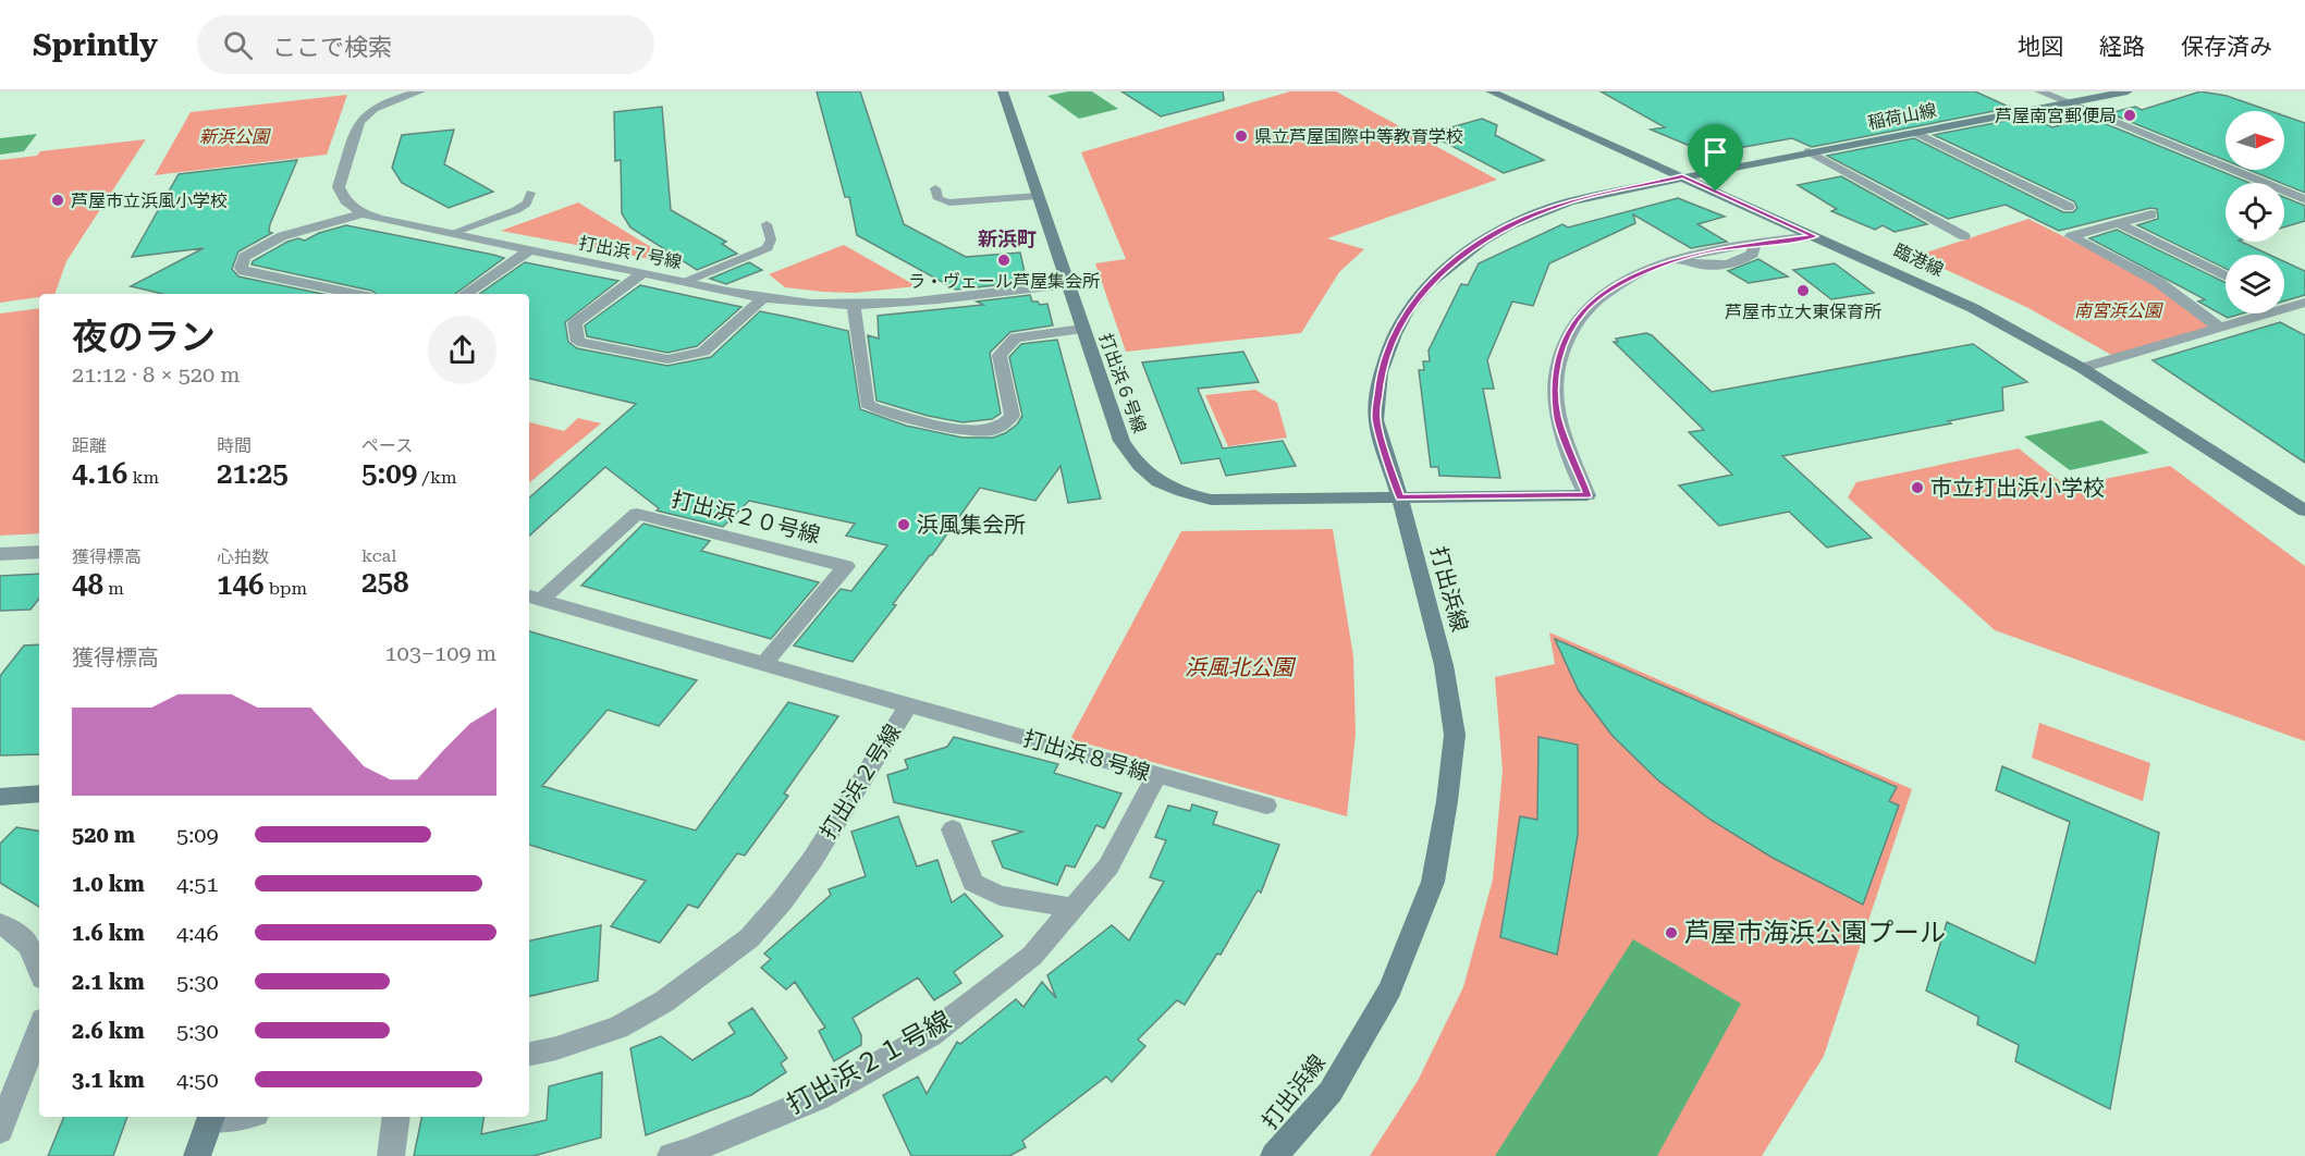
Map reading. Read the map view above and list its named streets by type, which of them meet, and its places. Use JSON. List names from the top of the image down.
{
  "streets": {
    "street": [
      "稲荷山線",
      "打出浜７号線",
      "臨港線",
      "打出浜６号線",
      "打出浜２０号線",
      "打出浜線",
      "打出浜８号線",
      "打出浜２号線",
      "打出浜２１号線"
    ]
  },
  "crossings": [
    ["稲荷山線", "臨港線"],
    ["稲荷山線", "打出浜線"],
    ["打出浜７号線", "打出浜６号線"],
    ["臨港線", "打出浜６号線"],
    ["臨港線", "打出浜線"],
    ["打出浜６号線", "打出浜線"],
    ["打出浜２０号線", "打出浜２号線"],
    ["打出浜８号線", "打出浜２号線"],
    ["打出浜８号線", "打出浜２１号線"]
  ],
  "districts": ["新浜町"],
  "parks": ["新浜公園", "南宮浜公園", "浜風北公園"],
  "places": [
    "芦屋南宮郵便局",
    "県立芦屋国際中等教育学校",
    "芦屋市立浜風小学校",
    "ラ・ヴェール芦屋集会所",
    "芦屋市立大東保育所",
    "市立打出浜小学校",
    "浜風集会所",
    "芦屋市海浜公園プール"
  ],
  "north": "right",
  "page": {
    "header": "Sprintly",
    "search": "ここで検索",
    "nav": ["地図", "経路", "保存済み"],
    "heading": ["夜のラン", "21:12 · 8 × 520 m"],
    "stats": [
      ["距離", "4.16 km"],
      ["時間", "21:25"],
      ["ペース", "5:09 /km"],
      ["獲得標高", "48 m"],
      ["心拍数", "146 bpm"],
      ["kcal", "258"]
    ],
    "chart": ["獲得標高", "103–109 m"],
    "list": [
      {
        "name": "520 m",
        "note": "5:09"
      },
      {
        "name": "1.0 km",
        "note": "4:51"
      },
      {
        "name": "1.6 km",
        "note": "4:46"
      },
      {
        "name": "2.1 km",
        "note": "5:30"
      },
      {
        "name": "2.6 km",
        "note": "5:30"
      },
      {
        "name": "3.1 km",
        "note": "4:50"
      }
    ]
  }
}
